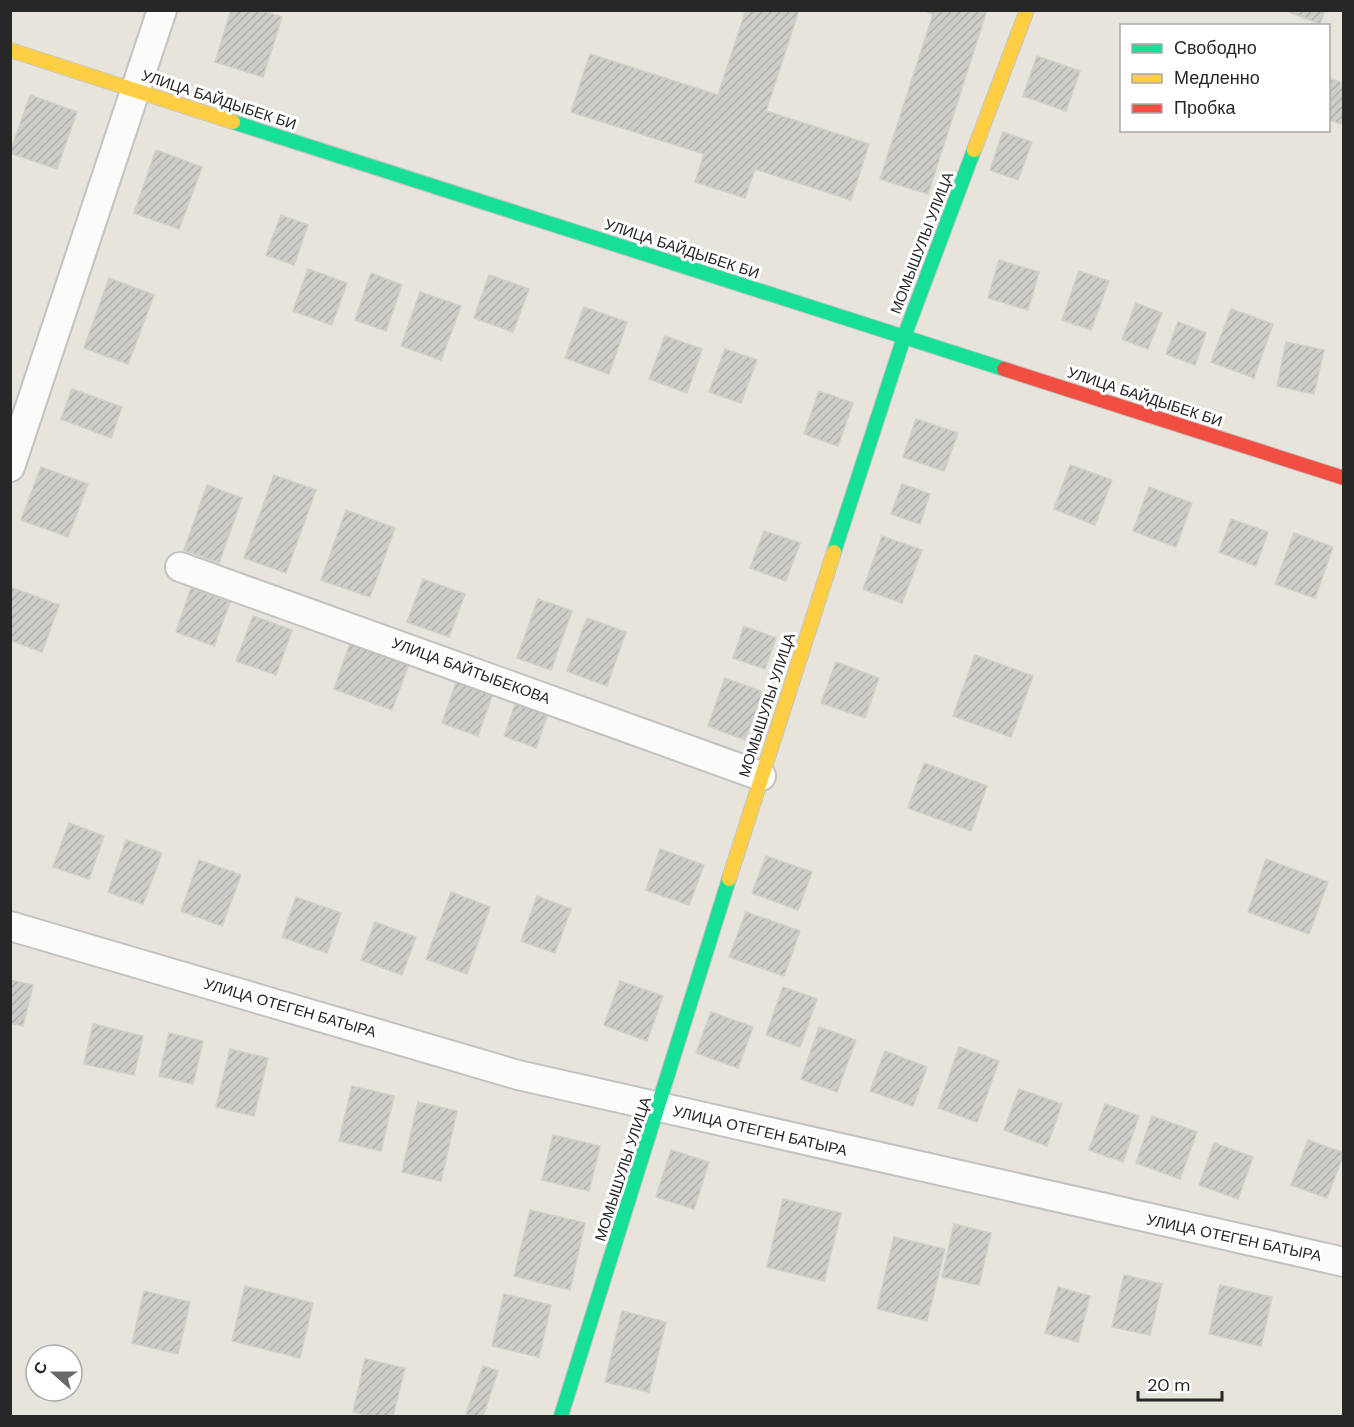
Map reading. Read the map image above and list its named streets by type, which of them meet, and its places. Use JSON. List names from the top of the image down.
{
  "streets": {
    "street": [
      "УЛИЦА БАЙДЫБЕК БИ",
      "МОМЫШУЛЫ УЛИЦА",
      "УЛИЦА БАЙТЫБЕКОВА",
      "УЛИЦА ОТЕГЕН БАТЫРА"
    ]
  },
  "crossings": [
    ["УЛИЦА БАЙДЫБЕК БИ", "МОМЫШУЛЫ УЛИЦА"],
    ["МОМЫШУЛЫ УЛИЦА", "УЛИЦА БАЙТЫБЕКОВА"],
    ["МОМЫШУЛЫ УЛИЦА", "УЛИЦА ОТЕГЕН БАТЫРА"]
  ],
  "legend": ["Свободно", "Медленно", "Пробка"],
  "scale_bar": "20 m",
  "north": "left"
}
